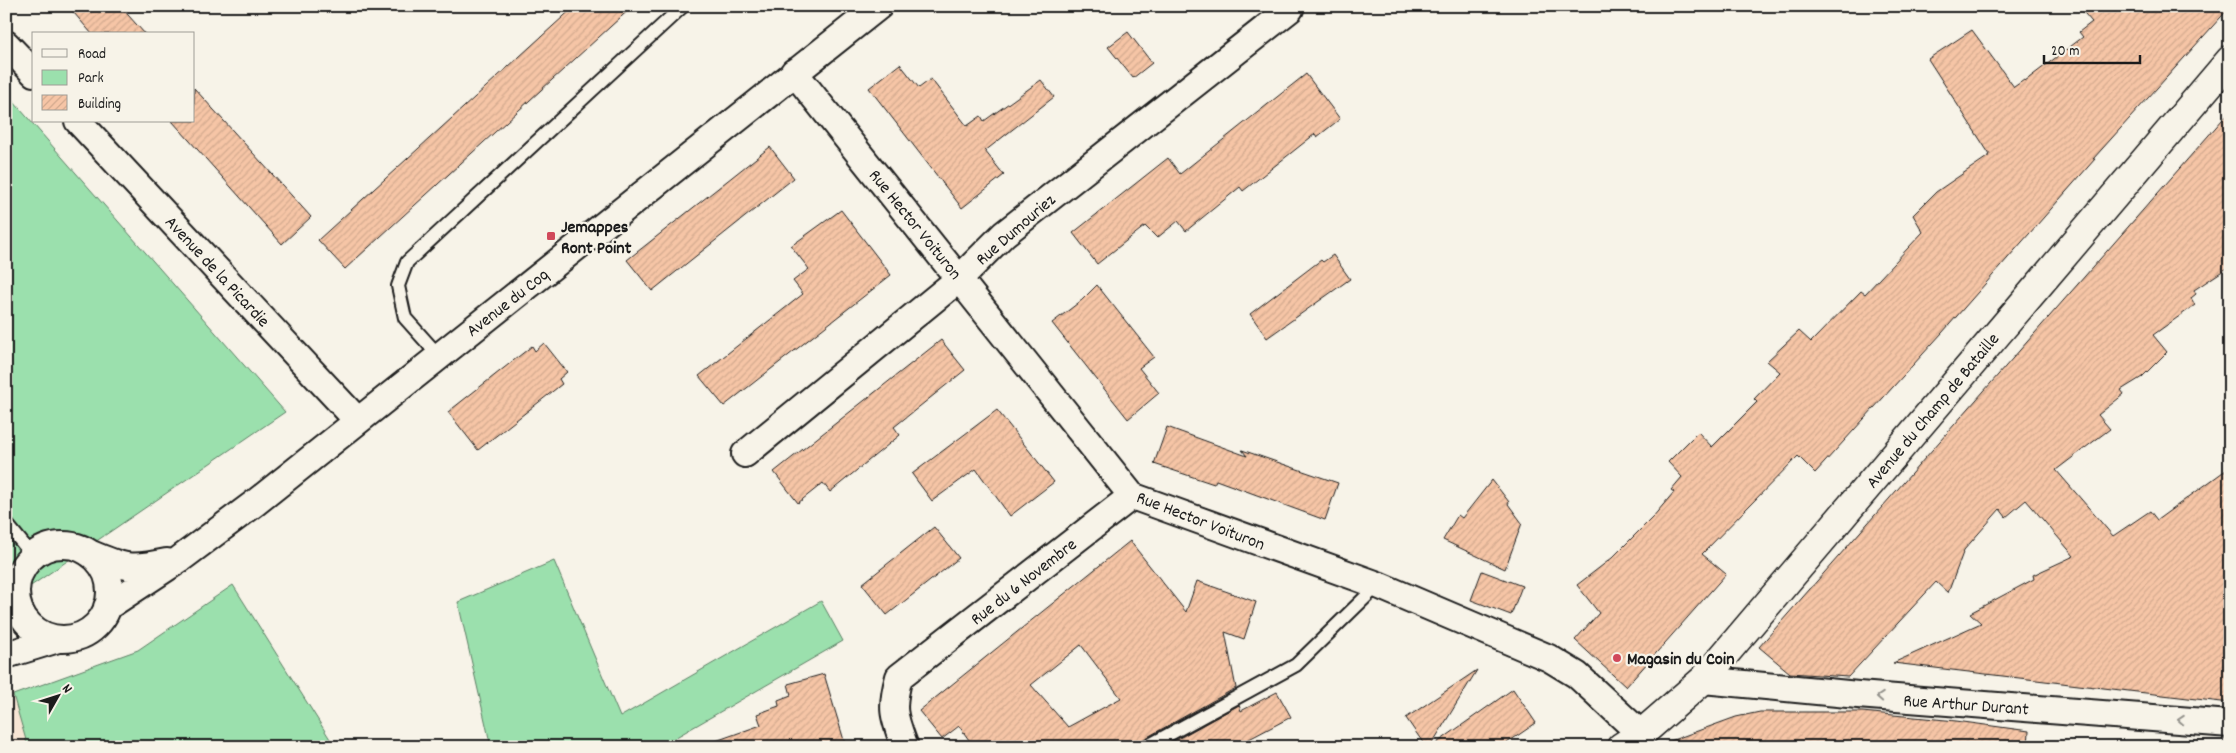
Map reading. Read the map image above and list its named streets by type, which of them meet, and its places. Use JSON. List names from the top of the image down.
{
  "streets": {
    "street": [
      "Rue Hector Voituron",
      "Rue Dumouriez",
      "Avenue de la Picardie",
      "Avenue du Coq",
      "Avenue du Champ de Bataille",
      "Rue du 6 Novembre",
      "Rue Arthur Durant"
    ]
  },
  "crossings": [
    ["Rue Hector Voituron", "Rue Dumouriez"],
    ["Rue Hector Voituron", "Avenue du Coq"],
    ["Rue Hector Voituron", "Avenue du Champ de Bataille"],
    ["Rue Hector Voituron", "Rue du 6 Novembre"],
    ["Avenue de la Picardie", "Avenue du Coq"],
    ["Avenue du Champ de Bataille", "Rue Arthur Durant"]
  ],
  "one_way": ["Rue Arthur Durant"],
  "places": {
    "transit": ["Jemappes Ront Point"],
    "other": ["Magasin du Coin"]
  },
  "legend": ["Road", "Park", "Building"],
  "scale_bar": "20 m",
  "north": "top right"
}
